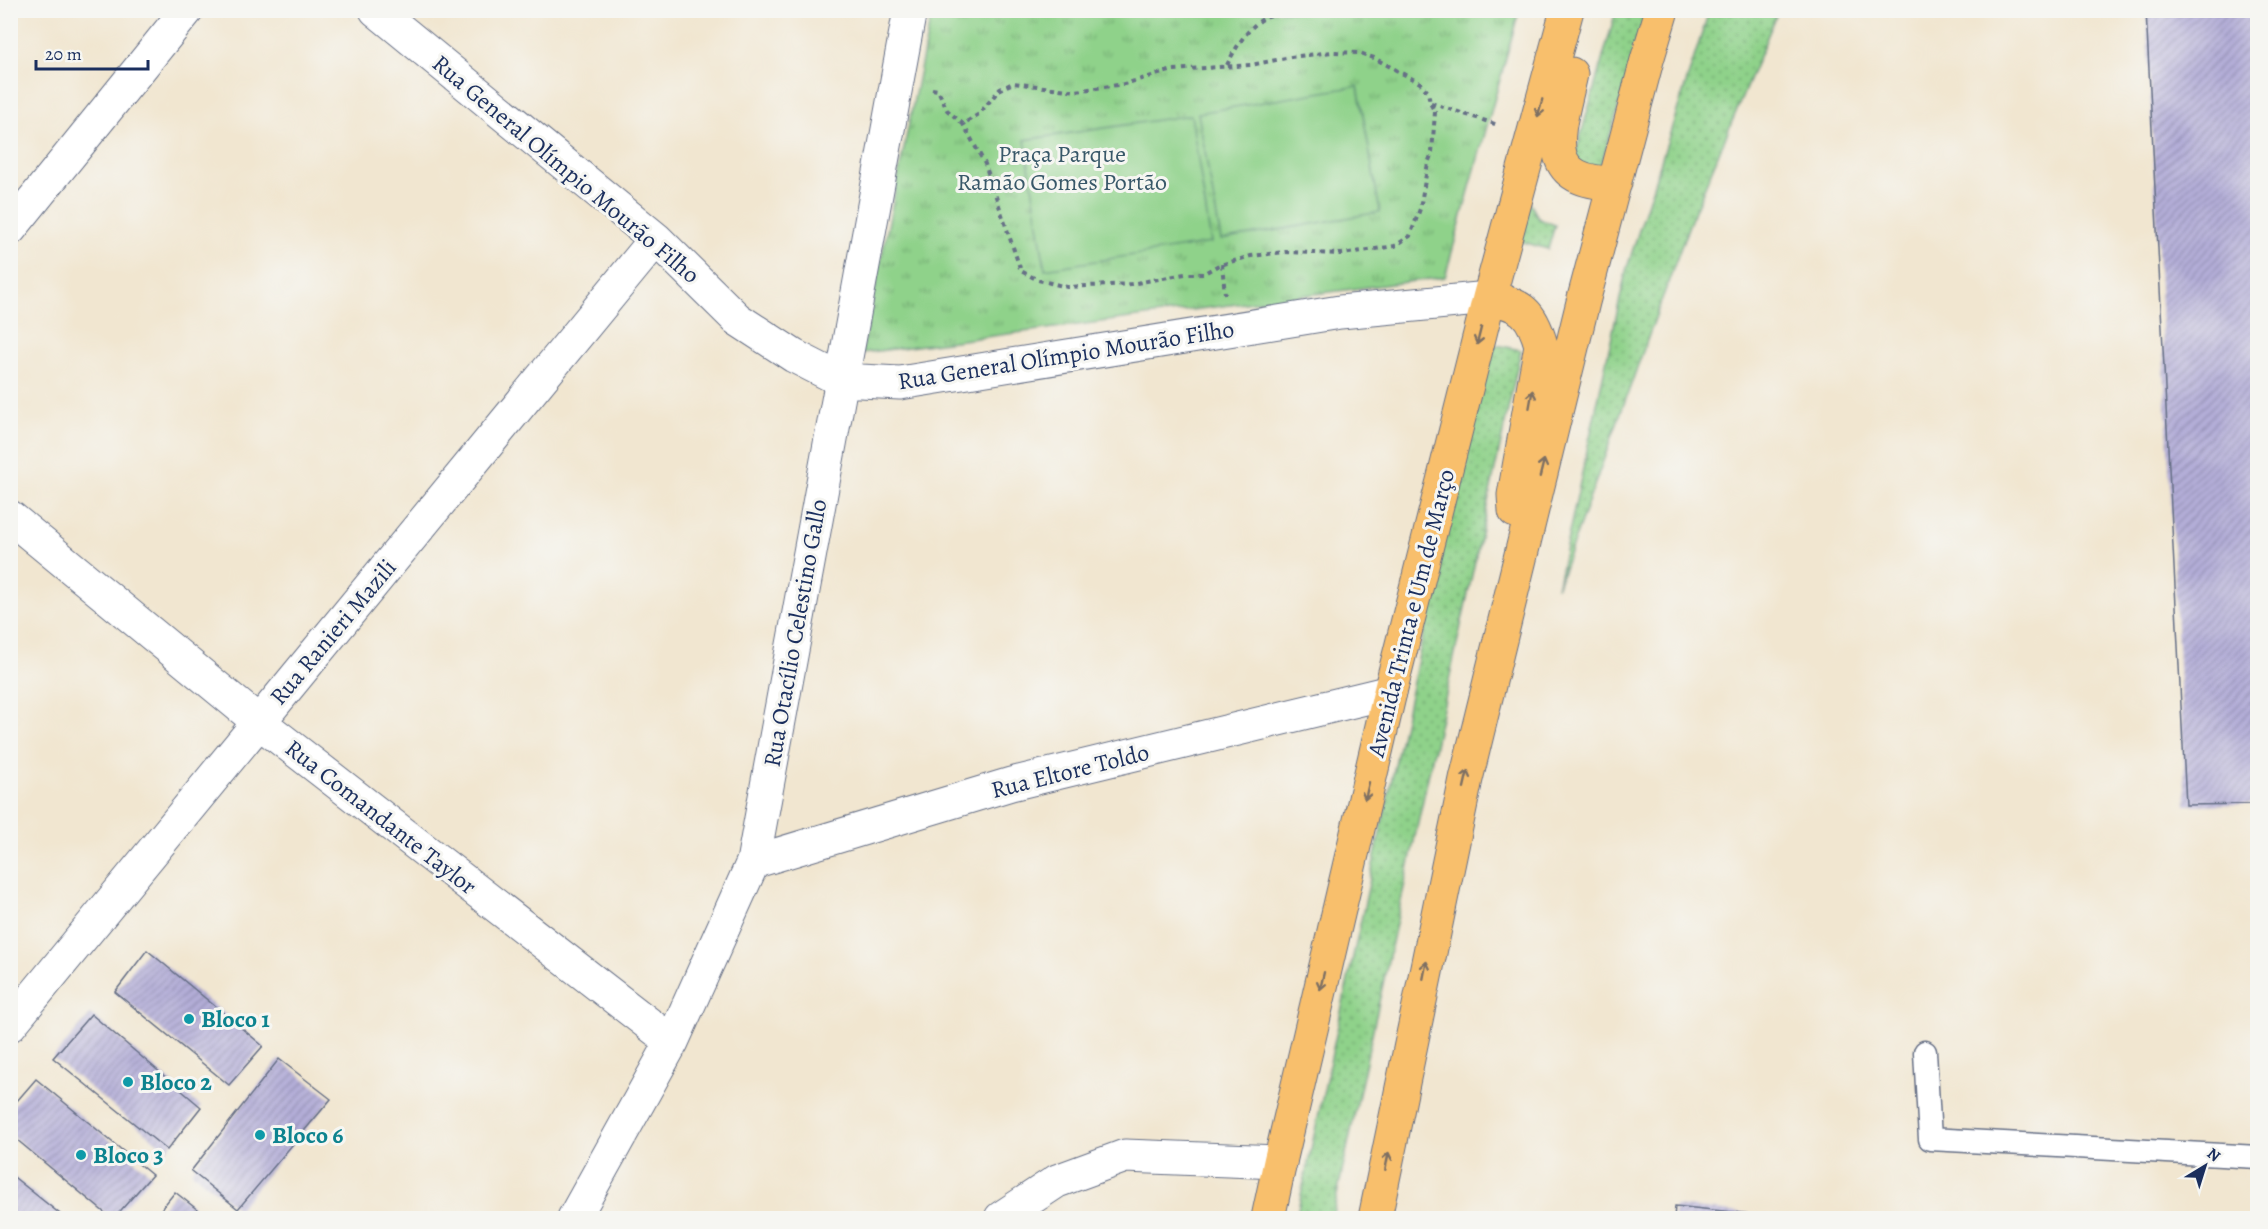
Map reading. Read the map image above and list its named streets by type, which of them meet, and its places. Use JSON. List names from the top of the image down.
{
  "streets": {
    "main road": ["Avenida Trinta e Um de Março"],
    "street": [
      "Rua General Olímpio Mourão Filho",
      "Rua Ranieri Mazili",
      "Rua Otacílio Celestino Gallo",
      "Rua Eltore Toldo",
      "Rua Comandante Taylor"
    ]
  },
  "crossings": [
    ["Rua General Olímpio Mourão Filho", "Avenida Trinta e Um de Março"],
    ["Rua General Olímpio Mourão Filho", "Rua Ranieri Mazili"],
    ["Rua General Olímpio Mourão Filho", "Rua Otacílio Celestino Gallo"],
    ["Avenida Trinta e Um de Março", "Rua Eltore Toldo"],
    ["Rua Ranieri Mazili", "Rua Comandante Taylor"],
    ["Rua Otacílio Celestino Gallo", "Rua Eltore Toldo"],
    ["Rua Otacílio Celestino Gallo", "Rua Comandante Taylor"]
  ],
  "parks": ["Praça Parque Ramão Gomes Portão"],
  "places": [
    "Bloco 1",
    "Bloco 2",
    "Bloco 6",
    "Bloco 3"
  ],
  "scale_bar": "20 m",
  "north": "top right"
}
